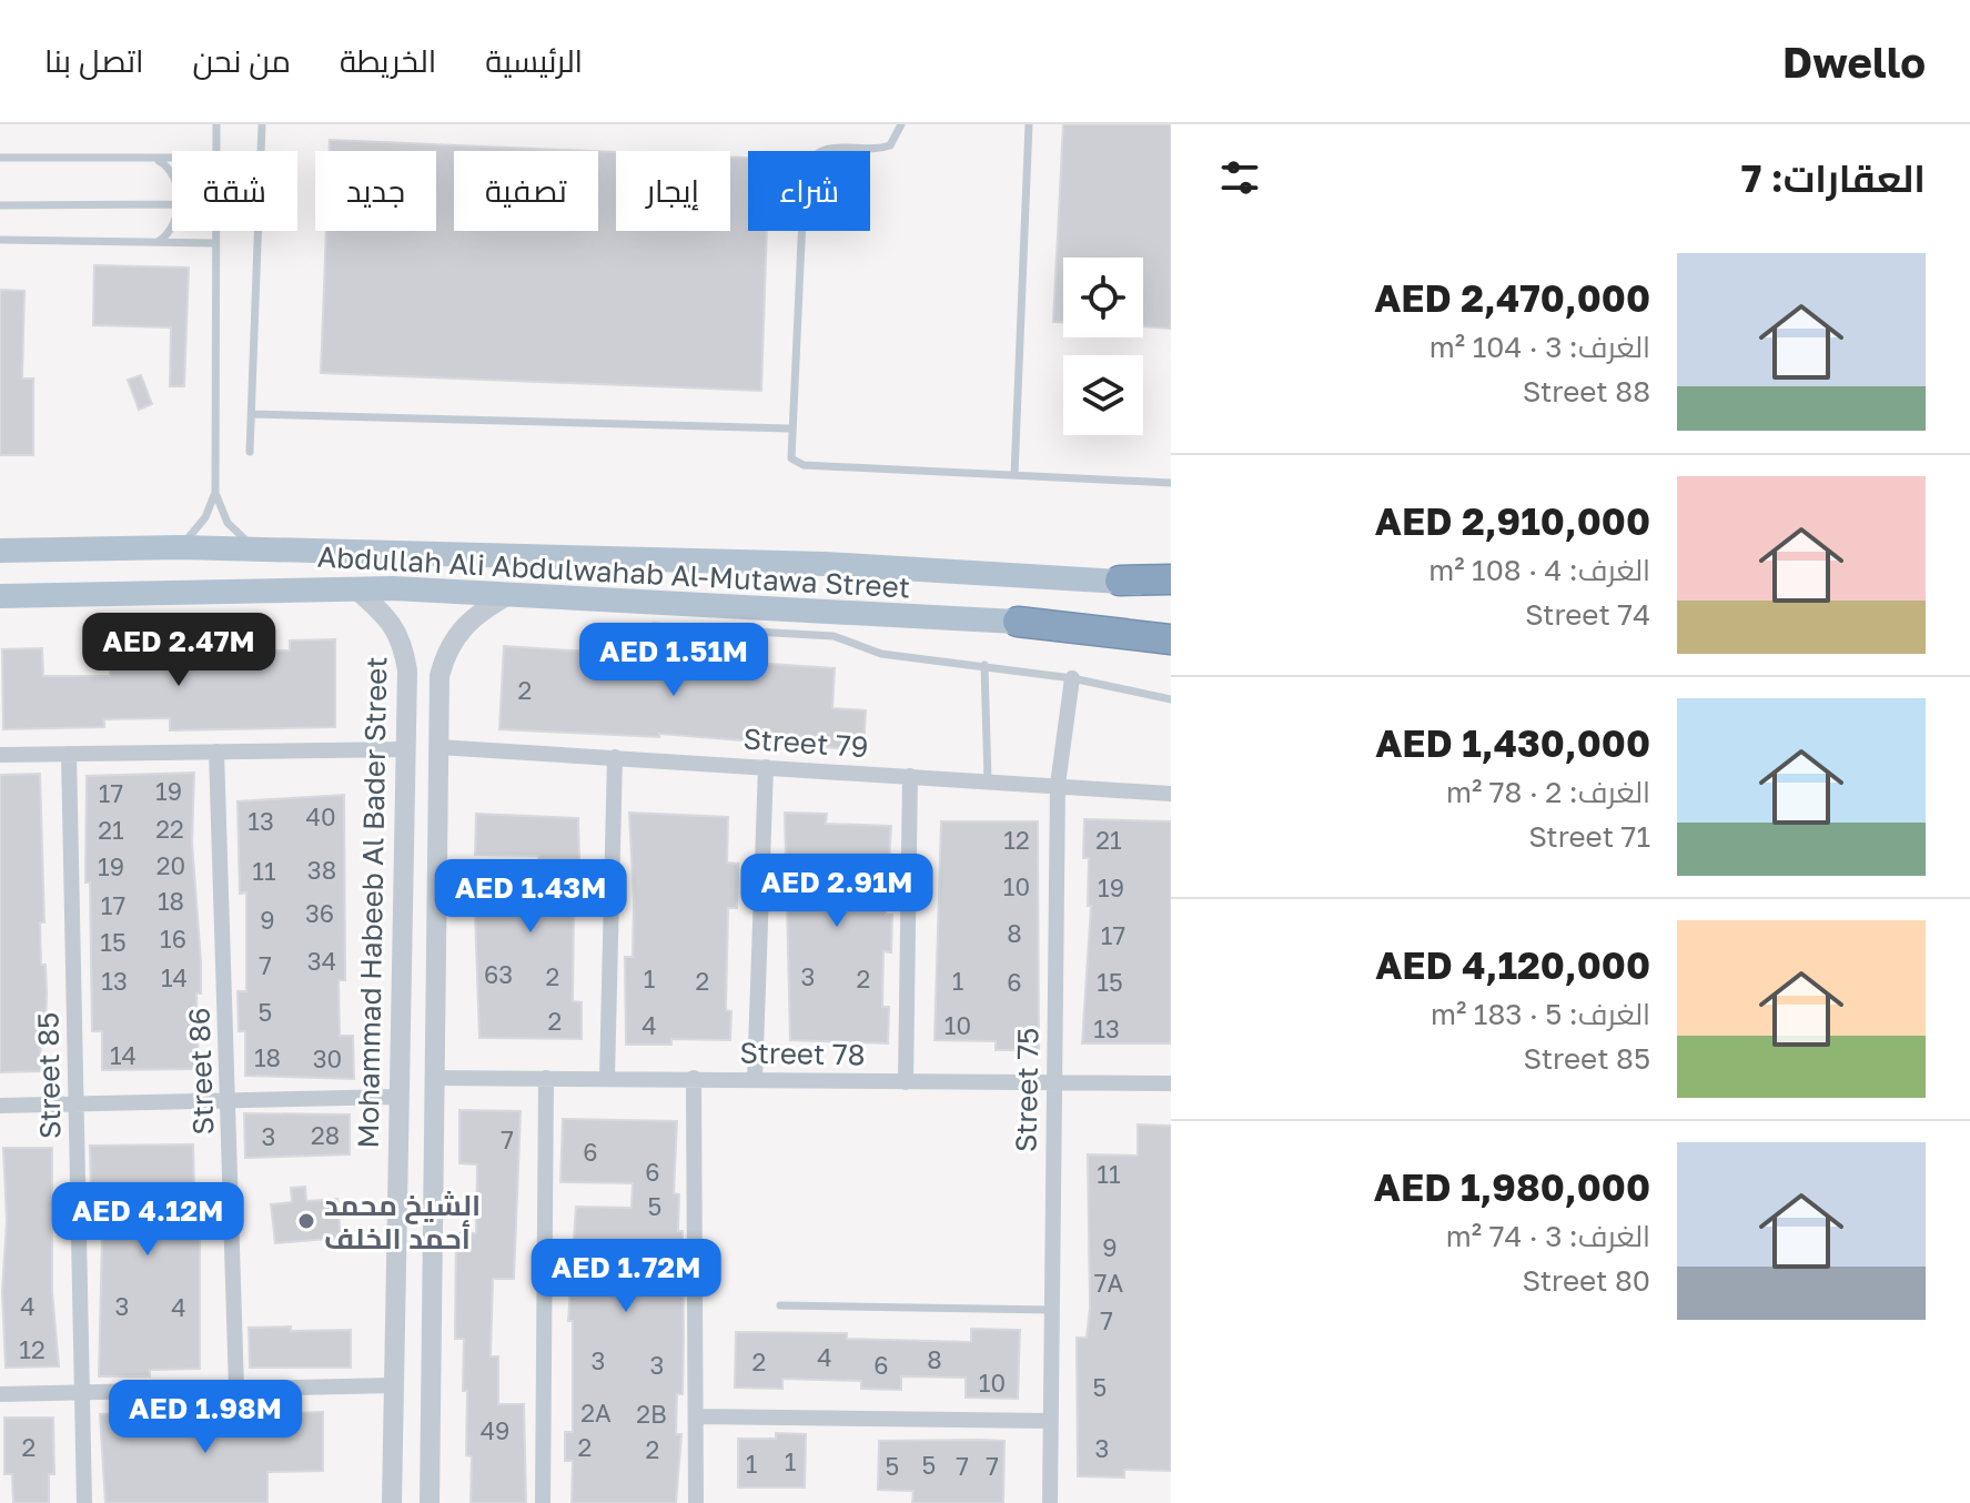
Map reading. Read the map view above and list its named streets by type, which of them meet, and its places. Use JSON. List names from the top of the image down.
{
  "streets": {
    "main road": ["Abdullah Ali Abdulwahab Al-Mutawa Street"],
    "street": [
      "Street 79",
      "Mohammad Habeeb Al Bader Street",
      "Street 78",
      "Street 86",
      "Street 85",
      "Street 75"
    ]
  },
  "crossings": [
    ["Abdullah Ali Abdulwahab Al-Mutawa Street", "Mohammad Habeeb Al Bader Street"],
    ["Street 79", "Street 75"],
    ["Street 78", "Street 75"]
  ],
  "places": ["الشيخ محمد أحمد الخلف"],
  "house_numbers": [
    "2",
    "19",
    "17",
    "40",
    "13",
    "22",
    "21",
    "12",
    "21",
    "20",
    "19",
    "38",
    "11",
    "10",
    "19",
    "18",
    "17",
    "36",
    "9",
    "8",
    "17",
    "16",
    "15",
    "34",
    "7",
    "63",
    "2",
    "3",
    "14",
    "1",
    "2",
    "13",
    "2",
    "1",
    "6",
    "15",
    "5",
    "2",
    "4",
    "10",
    "13",
    "14",
    "18",
    "30",
    "28",
    "3",
    "7",
    "6",
    "6",
    "11",
    "5",
    "9",
    "7A",
    "4",
    "3",
    "4",
    "7",
    "12",
    "4",
    "8",
    "3",
    "2",
    "3",
    "6",
    "10",
    "5",
    "2A",
    "2B",
    "49",
    "2",
    "2",
    "3",
    "2",
    "1",
    "1",
    "5",
    "5",
    "7",
    "7"
  ],
  "page": {
    "header": "Dwello",
    "nav": [
      "الرئيسية",
      "الخريطة",
      "من نحن",
      "اتصل بنا"
    ],
    "heading": "العقارات: 7",
    "chip": [
      "شراء",
      "إيجار",
      "تصفية",
      "جديد",
      "شقة"
    ],
    "list": [
      {
        "name": "AED 2,470,000",
        "note": "الغرف: 3 · 104 m² · Street 88"
      },
      {
        "name": "AED 2,910,000",
        "note": "الغرف: 4 · 108 m² · Street 74"
      },
      {
        "name": "AED 1,430,000",
        "note": "الغرف: 2 · 78 m² · Street 71"
      },
      {
        "name": "AED 4,120,000",
        "note": "الغرف: 5 · 183 m² · Street 85"
      },
      {
        "name": "AED 1,980,000",
        "note": "الغرف: 3 · 74 m² · Street 80"
      }
    ],
    "price": [
      "AED 2.47M",
      "AED 1.51M",
      "AED 2.91M",
      "AED 1.43M",
      "AED 4.12M",
      "AED 1.72M",
      "AED 1.98M"
    ]
  }
}
